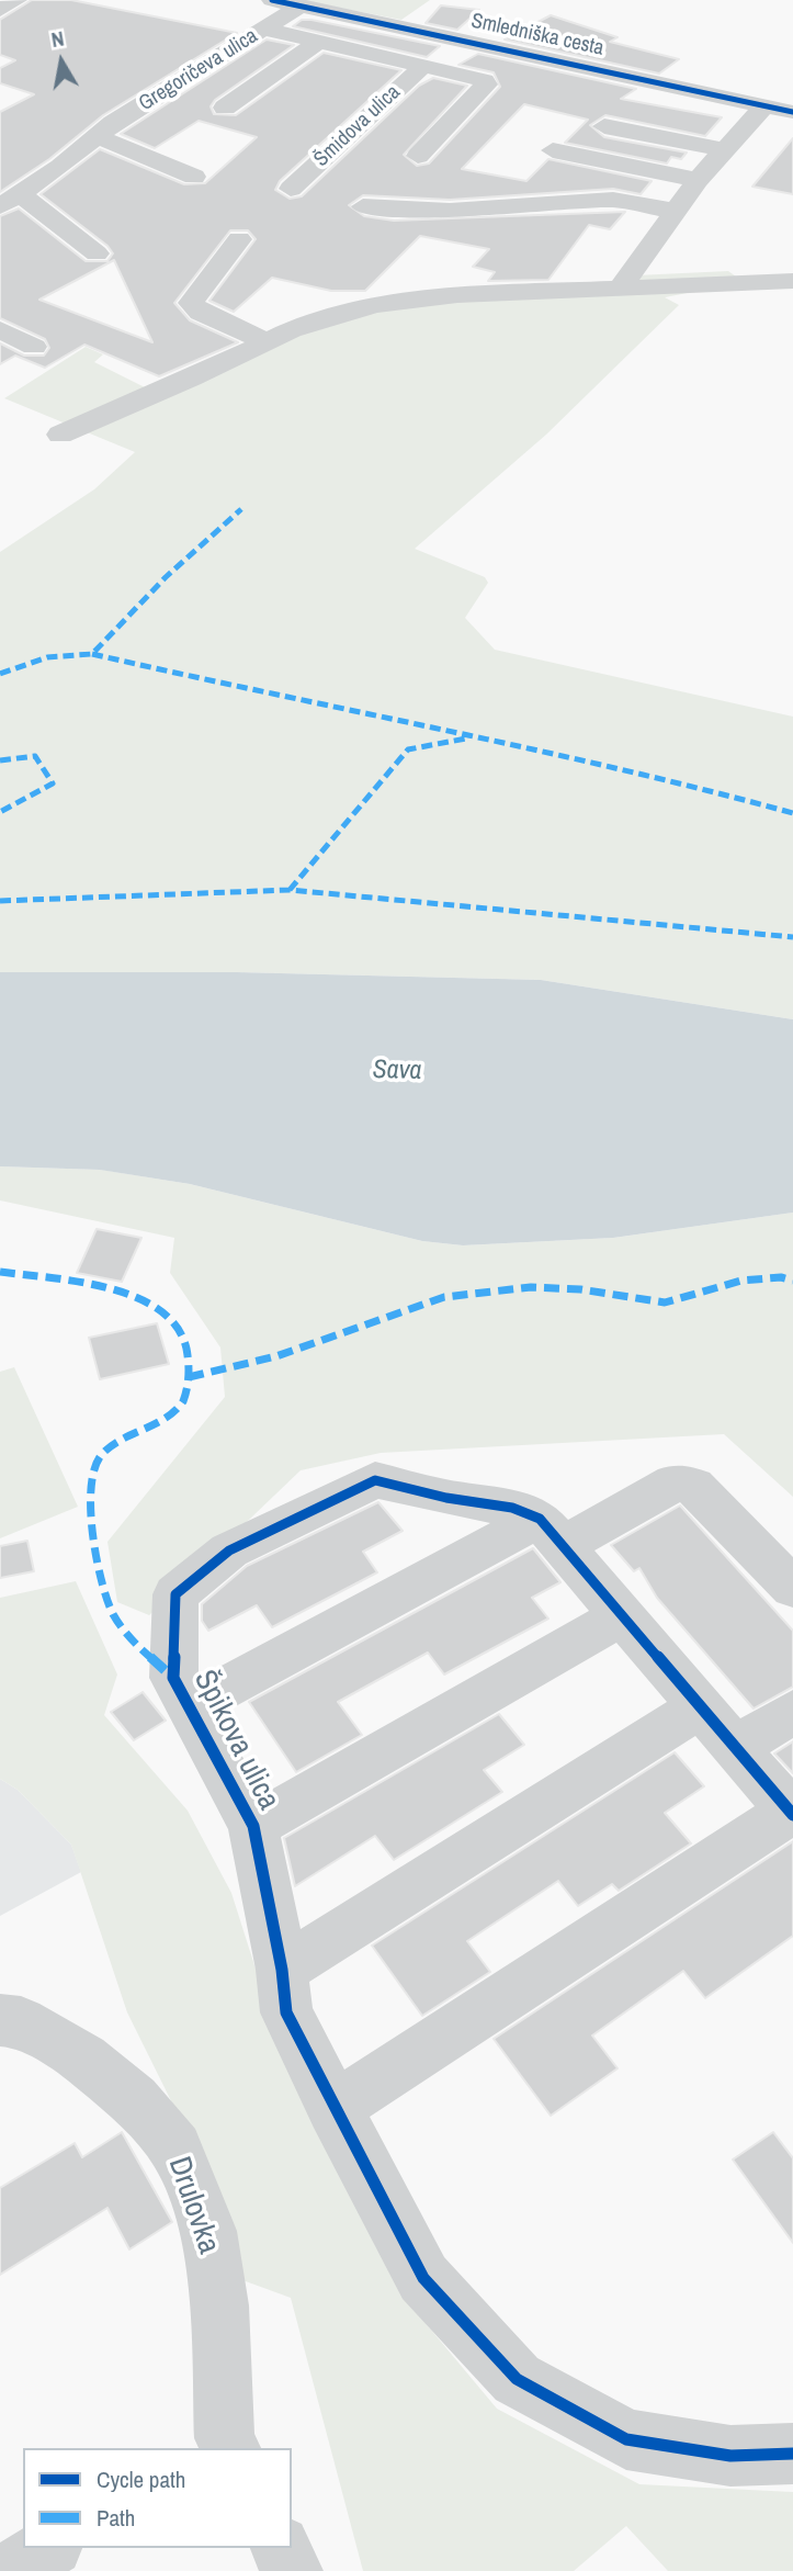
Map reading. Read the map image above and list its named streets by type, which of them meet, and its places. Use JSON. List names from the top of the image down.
{
  "streets": {
    "street": [
      "Smledniška cesta",
      "Gregoričeva ulica",
      "Šmidova ulica",
      "Špikova ulica",
      "Drulovka"
    ]
  },
  "crossings": [
    ["Smledniška cesta", "Gregoričeva ulica"],
    ["Gregoričeva ulica", "Šmidova ulica"]
  ],
  "water": ["Sava"],
  "legend": ["Cycle path", "Path"],
  "north": "top"
}
